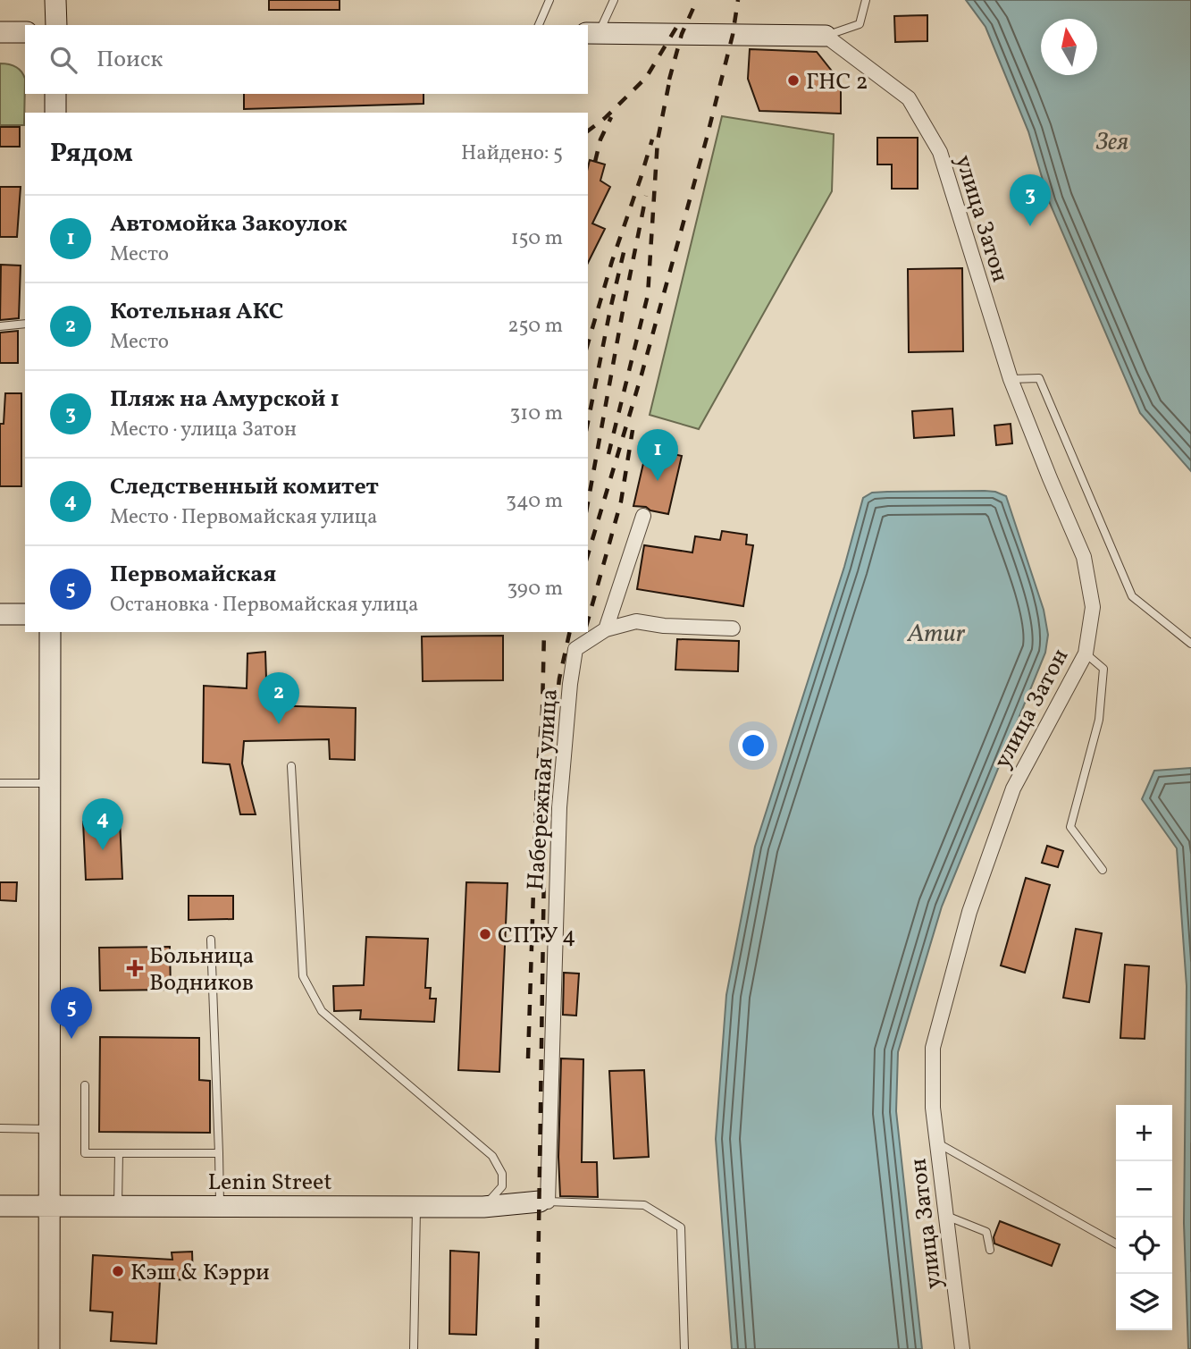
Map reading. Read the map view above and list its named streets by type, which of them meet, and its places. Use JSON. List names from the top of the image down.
{
  "streets": {
    "street": ["улица Затон", "Набережная улица", "Lenin Street"]
  },
  "crossings": [
    ["Набережная улица", "Lenin Street"]
  ],
  "water": ["Зея", "Amur"],
  "places": {
    "other": ["ГНС 2", "СПТУ 4", "Кэш & Кэрри"],
    "health": ["Больница Водников"]
  },
  "north": "top",
  "page": {
    "search": "Поиск",
    "heading": ["Рядом", "Найдено: 5"],
    "pins": [
      "3",
      "1",
      "2",
      "4",
      "5"
    ],
    "list": [
      {
        "mark": "1",
        "name": "Автомойка Закоулок",
        "note": "Место",
        "value": "150 m"
      },
      {
        "mark": "2",
        "name": "Котельная АКС",
        "note": "Место",
        "value": "250 m"
      },
      {
        "mark": "3",
        "name": "Пляж на Амурской 1",
        "note": "Место · улица Затон",
        "value": "310 m"
      },
      {
        "mark": "4",
        "name": "Следственный комитет",
        "note": "Место · Первомайская улица",
        "value": "340 m"
      },
      {
        "mark": "5",
        "name": "Первомайская",
        "note": "Остановка · Первомайская улица",
        "value": "390 m"
      }
    ],
    "map_buttons": ["+", "−"]
  }
}
